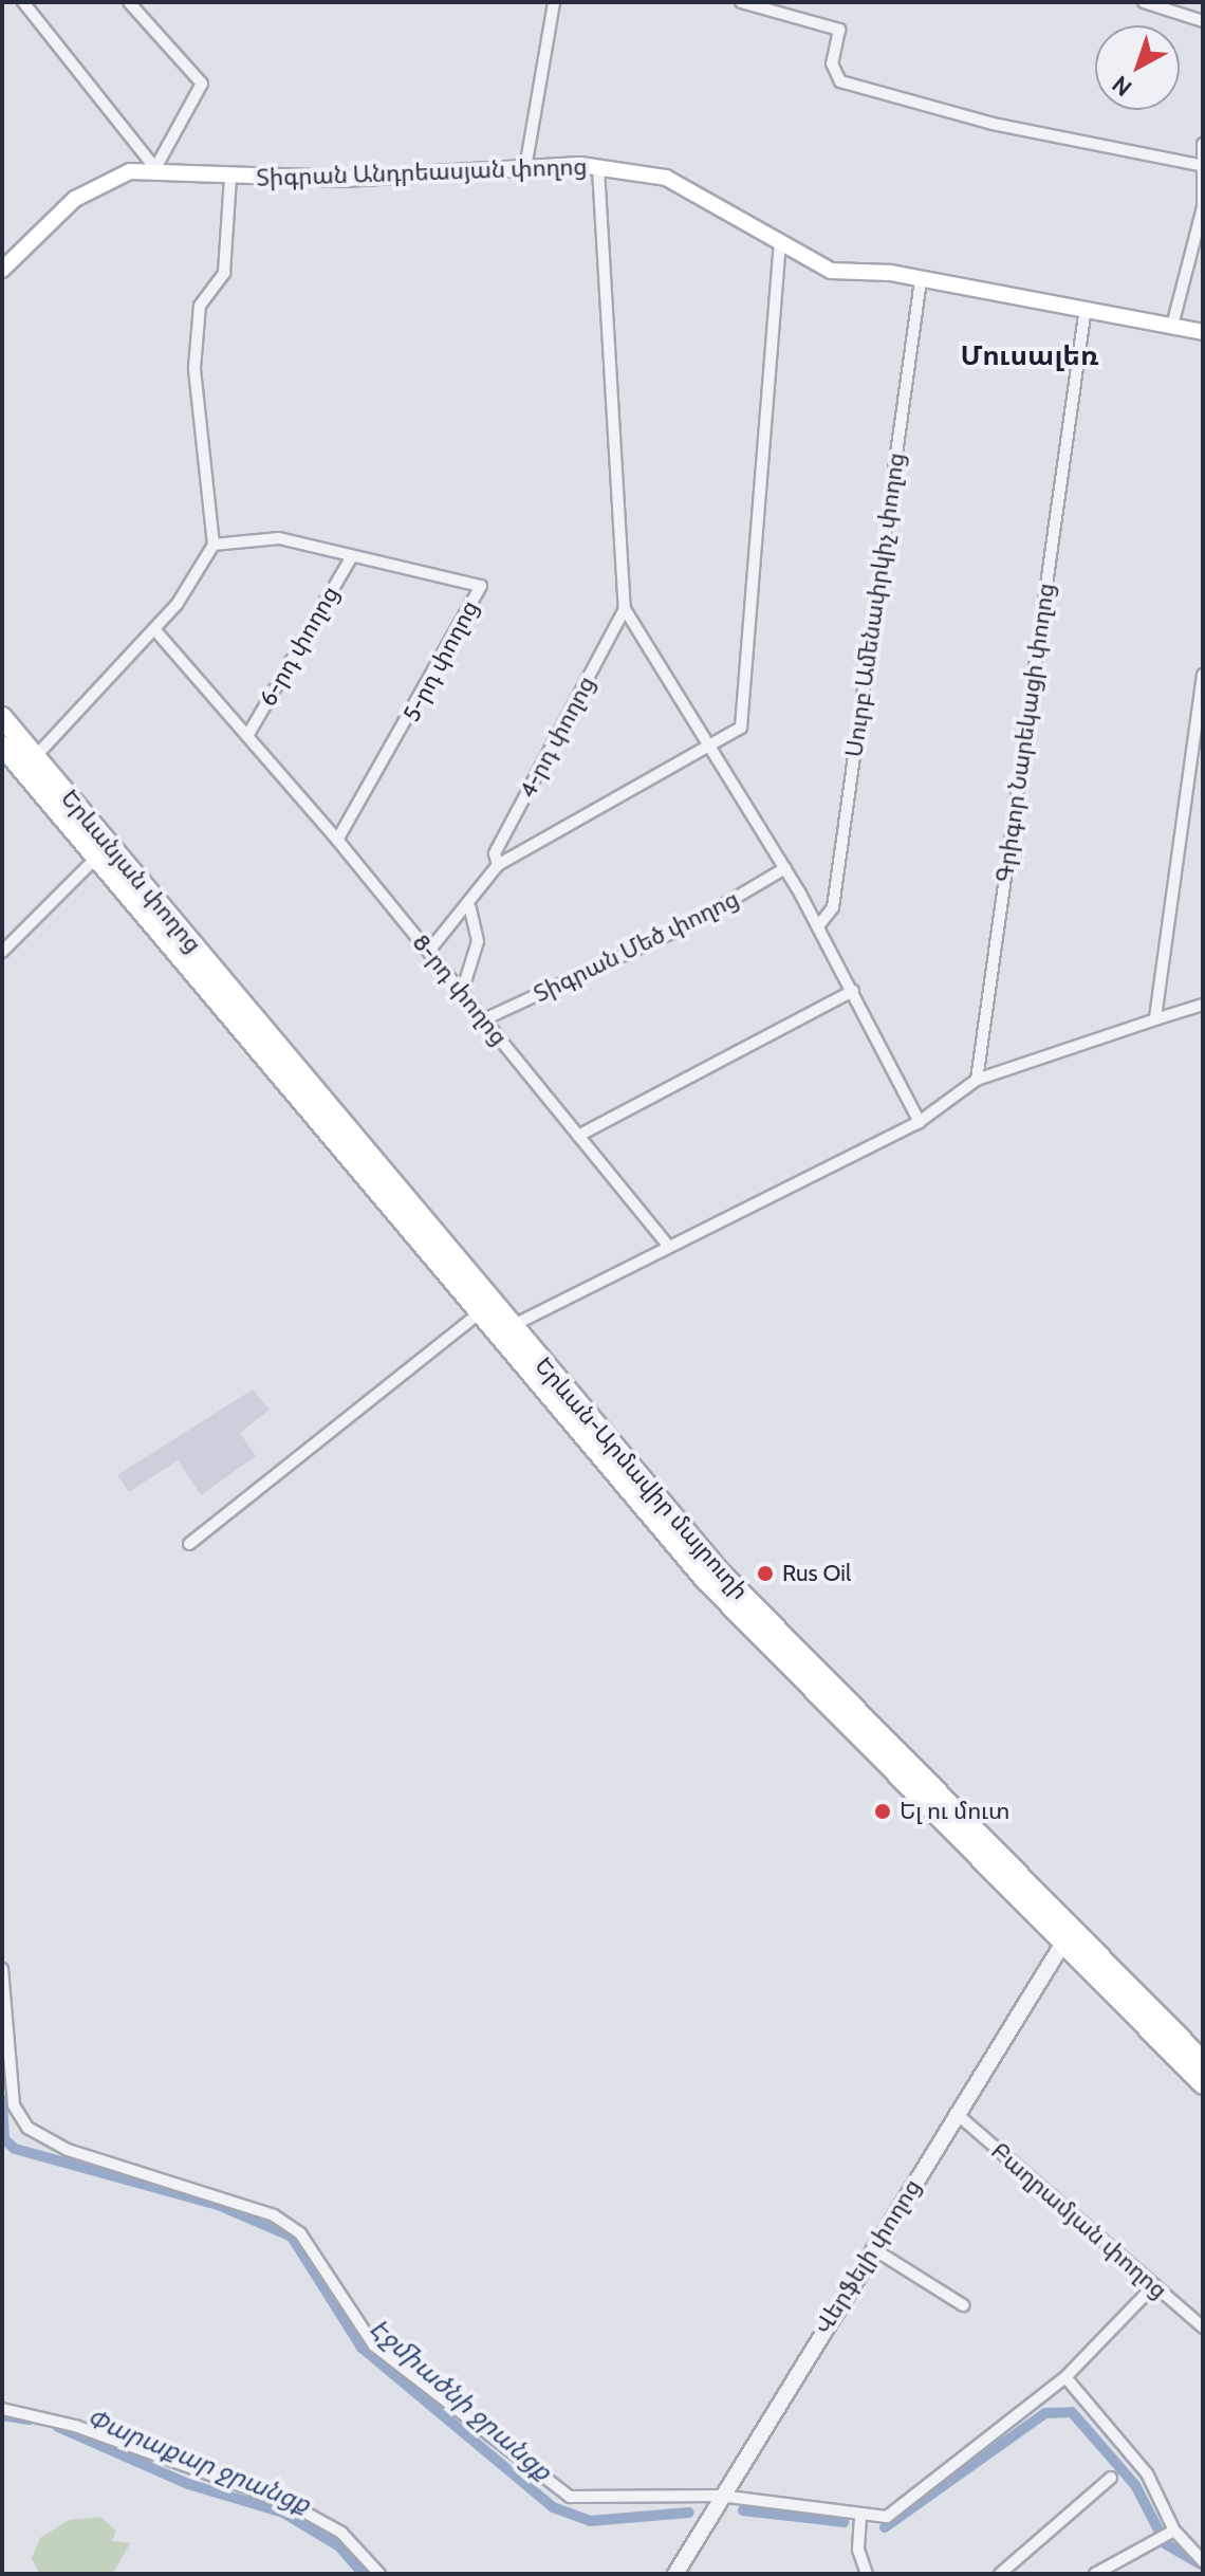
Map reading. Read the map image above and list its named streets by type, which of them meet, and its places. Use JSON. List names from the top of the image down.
{
  "streets": {
    "highway": ["Երևանյան փողոց", "Երևան-Արմավիր մայրուղի"],
    "main road": ["Տիգրան Անդրեասյան փողոց"],
    "street": [
      "Սուրբ Ամենափրկիչ փողոց",
      "6-րդ փողոց",
      "5-րդ փողոց",
      "Գրիգոր Նարեկացի փողոց",
      "4-րդ փողոց",
      "Տիգրան Մեծ փողոց",
      "8-րդ փողոց",
      "Բաղրամյան փողոց",
      "Վերֆելի փողոց"
    ]
  },
  "crossings": [
    ["Տիգրան Անդրեասյան փողոց", "Սուրբ Ամենափրկիչ փողոց"],
    ["Տիգրան Անդրեասյան փողոց", "Գրիգոր Նարեկացի փողոց"],
    ["6-րդ փողոց", "5-րդ փողոց"],
    ["6-րդ փողոց", "8-րդ փողոց"],
    ["5-րդ փողոց", "8-րդ փողոց"],
    ["Երևանյան փողոց", "Երևան-Արմավիր մայրուղի"],
    ["Տիգրան Մեծ փողոց", "8-րդ փողոց"],
    ["Բաղրամյան փողոց", "Վերֆելի փողոց"]
  ],
  "districts": ["Մուսալեռ"],
  "water": ["Էջմիածնի ջրանցք", "Փարաքար ջրանցք"],
  "places": ["Rus Oil", "Ել ու մուտ"],
  "north": "bottom left"
}
